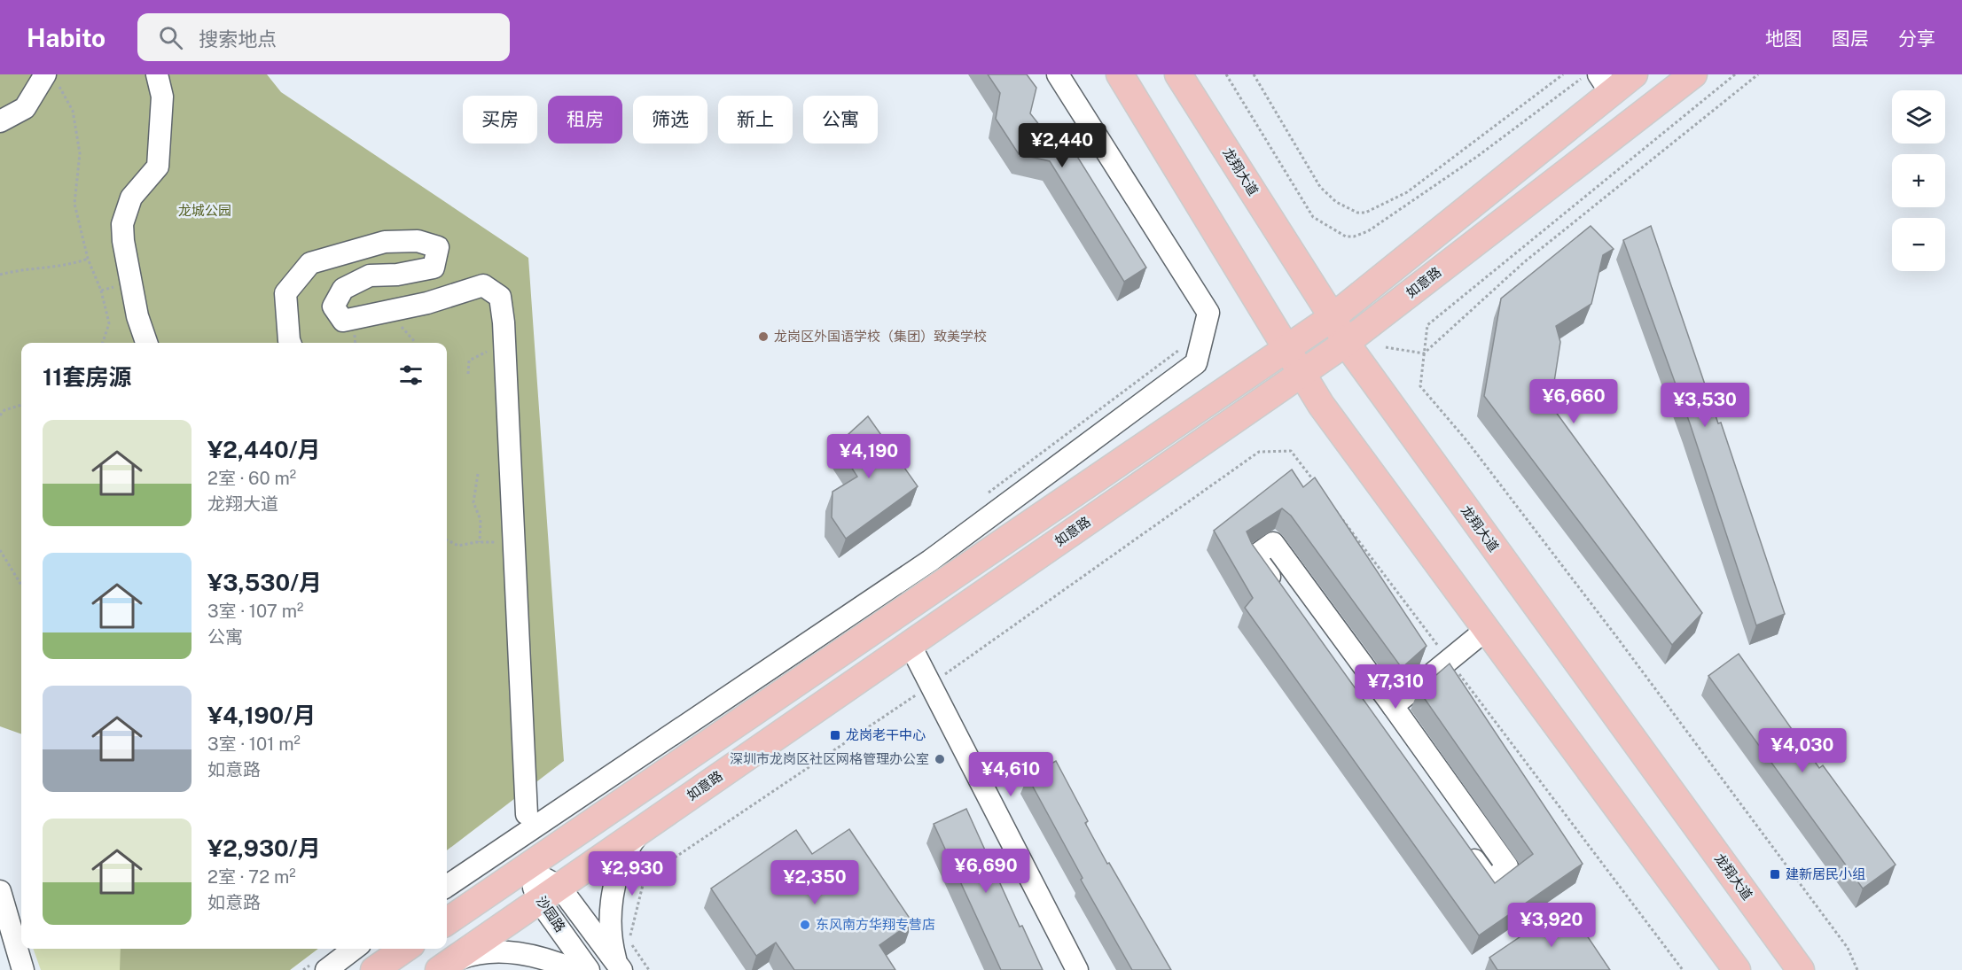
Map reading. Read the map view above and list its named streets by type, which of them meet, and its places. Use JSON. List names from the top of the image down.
{
  "streets": {
    "main road": ["龙翔大道", "如意路"],
    "street": ["沙园路"]
  },
  "crossings": [
    ["龙翔大道", "如意路"],
    ["如意路", "沙园路"]
  ],
  "parks": ["龙城公园"],
  "places": {
    "other": ["龙岗区外国语学校（集团）致美学校", "深圳市龙岗区社区网格管理办公室", "东风南方华翔专营店"],
    "transit": ["龙岗老干中心", "建新居民小组"]
  },
  "page": {
    "header": "Habito",
    "search": "搜索地点",
    "nav": ["地图", "图层", "分享"],
    "map_buttons": ["+", "−"],
    "chip": [
      "买房",
      "租房",
      "筛选",
      "新上",
      "公寓"
    ],
    "price": [
      "¥2,440",
      "¥6,660",
      "¥3,530",
      "¥4,190",
      "¥7,310",
      "¥4,030",
      "¥4,610",
      "¥6,690",
      "¥2,930",
      "¥2,350",
      "¥3,920"
    ],
    "heading": "11套房源",
    "list": [
      {
        "name": "¥2,440/月",
        "note": "2室 · 60 m² · 龙翔大道"
      },
      {
        "name": "¥3,530/月",
        "note": "3室 · 107 m² · 公寓"
      },
      {
        "name": "¥4,190/月",
        "note": "3室 · 101 m² · 如意路"
      },
      {
        "name": "¥2,930/月",
        "note": "2室 · 72 m² · 如意路"
      }
    ]
  }
}
